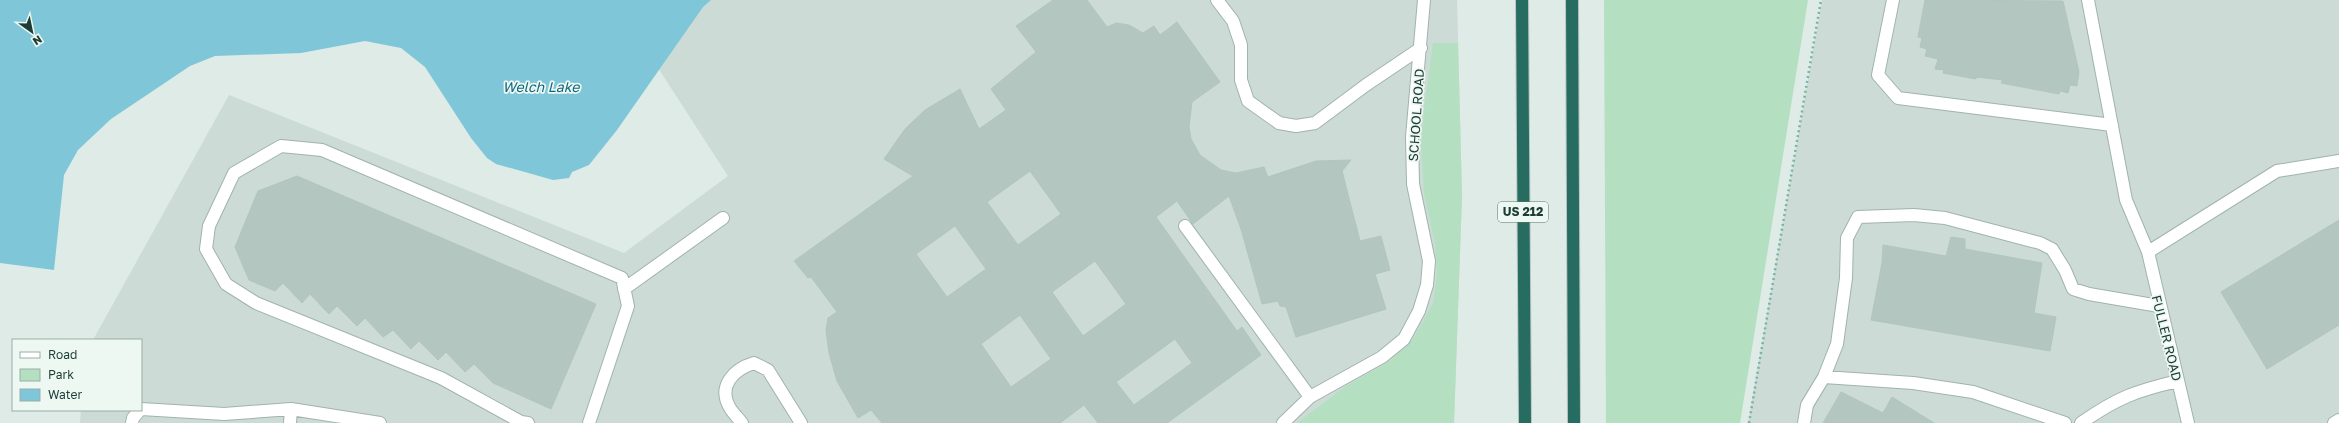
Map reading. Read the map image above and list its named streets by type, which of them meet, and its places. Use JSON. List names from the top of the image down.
{
  "streets": {
    "highway": ["US 212"],
    "street": ["SCHOOL ROAD", "FULLER ROAD"]
  },
  "water": ["Welch Lake"],
  "legend": ["Road", "Park", "Water"],
  "north": "bottom right"
}
